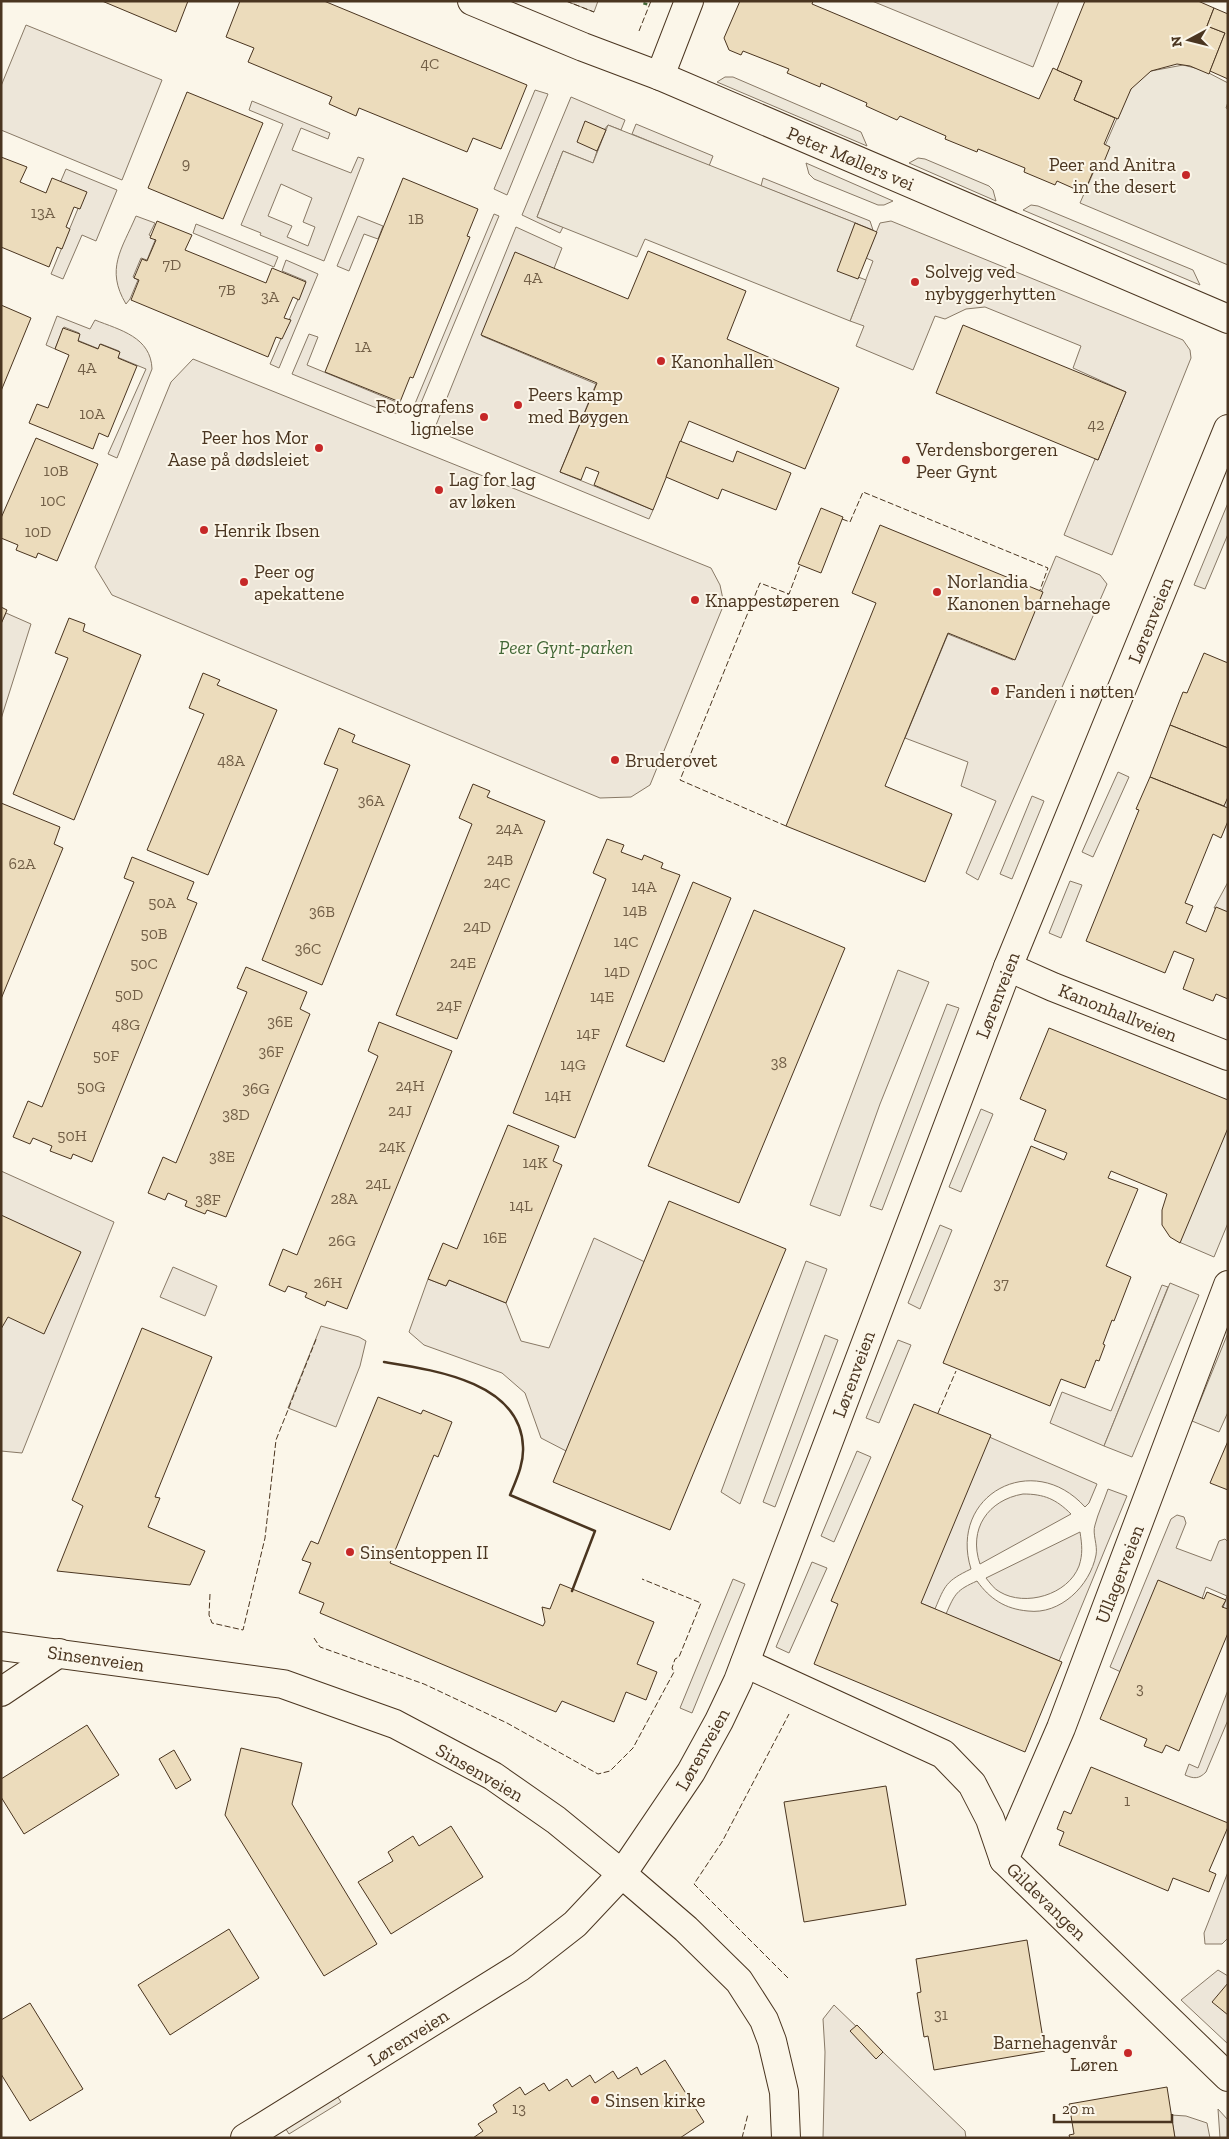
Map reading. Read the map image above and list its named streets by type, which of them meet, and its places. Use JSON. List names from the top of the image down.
{
  "streets": {
    "street": [
      "Peter Møllers vei",
      "Lørenveien",
      "Kanonhallveien",
      "Ullagerveien",
      "Sinsenveien",
      "Gildevangen"
    ]
  },
  "crossings": [
    ["Lørenveien", "Kanonhallveien"],
    ["Lørenveien", "Sinsenveien"],
    ["Lørenveien", "Gildevangen"],
    ["Ullagerveien", "Gildevangen"]
  ],
  "parks": ["Peer Gynt-parken"],
  "places": [
    "Peer and Anitra in the desert",
    "Solvejg ved nybyggerhytten",
    "Kanonhallen",
    "Peers kamp med Bøygen",
    "Fotografens lignelse",
    "Peer hos Mor Aase på dødsleiet",
    "Verdensborgeren Peer Gynt",
    "Lag for lag av løken",
    "Henrik Ibsen",
    "Peer og apekattene",
    "Norlandia Kanonen barnehage",
    "Knappestøperen",
    "Fanden i nøtten",
    "Bruderovet",
    "Sinsentoppen II",
    "Barnehagenvår Løren",
    "Sinsen kirke"
  ],
  "house_numbers": [
    "4C",
    "9",
    "13A",
    "1B",
    "7D",
    "4A",
    "7B",
    "3A",
    "1A",
    "4A",
    "10A",
    "42",
    "10B",
    "10C",
    "10D",
    "48A",
    "36A",
    "24A",
    "24B",
    "62A",
    "24C",
    "14A",
    "50A",
    "14B",
    "36B",
    "24D",
    "50B",
    "14C",
    "36C",
    "24E",
    "50C",
    "14D",
    "50D",
    "14E",
    "24F",
    "36E",
    "48G",
    "14F",
    "36F",
    "50F",
    "38",
    "14G",
    "24H",
    "50G",
    "36G",
    "14H",
    "24J",
    "38D",
    "50H",
    "24K",
    "38E",
    "14K",
    "24L",
    "28A",
    "38F",
    "14L",
    "16E",
    "26G",
    "26H",
    "37",
    "3",
    "1",
    "31",
    "13"
  ],
  "scale_bar": "20 m",
  "north": "left"
}
